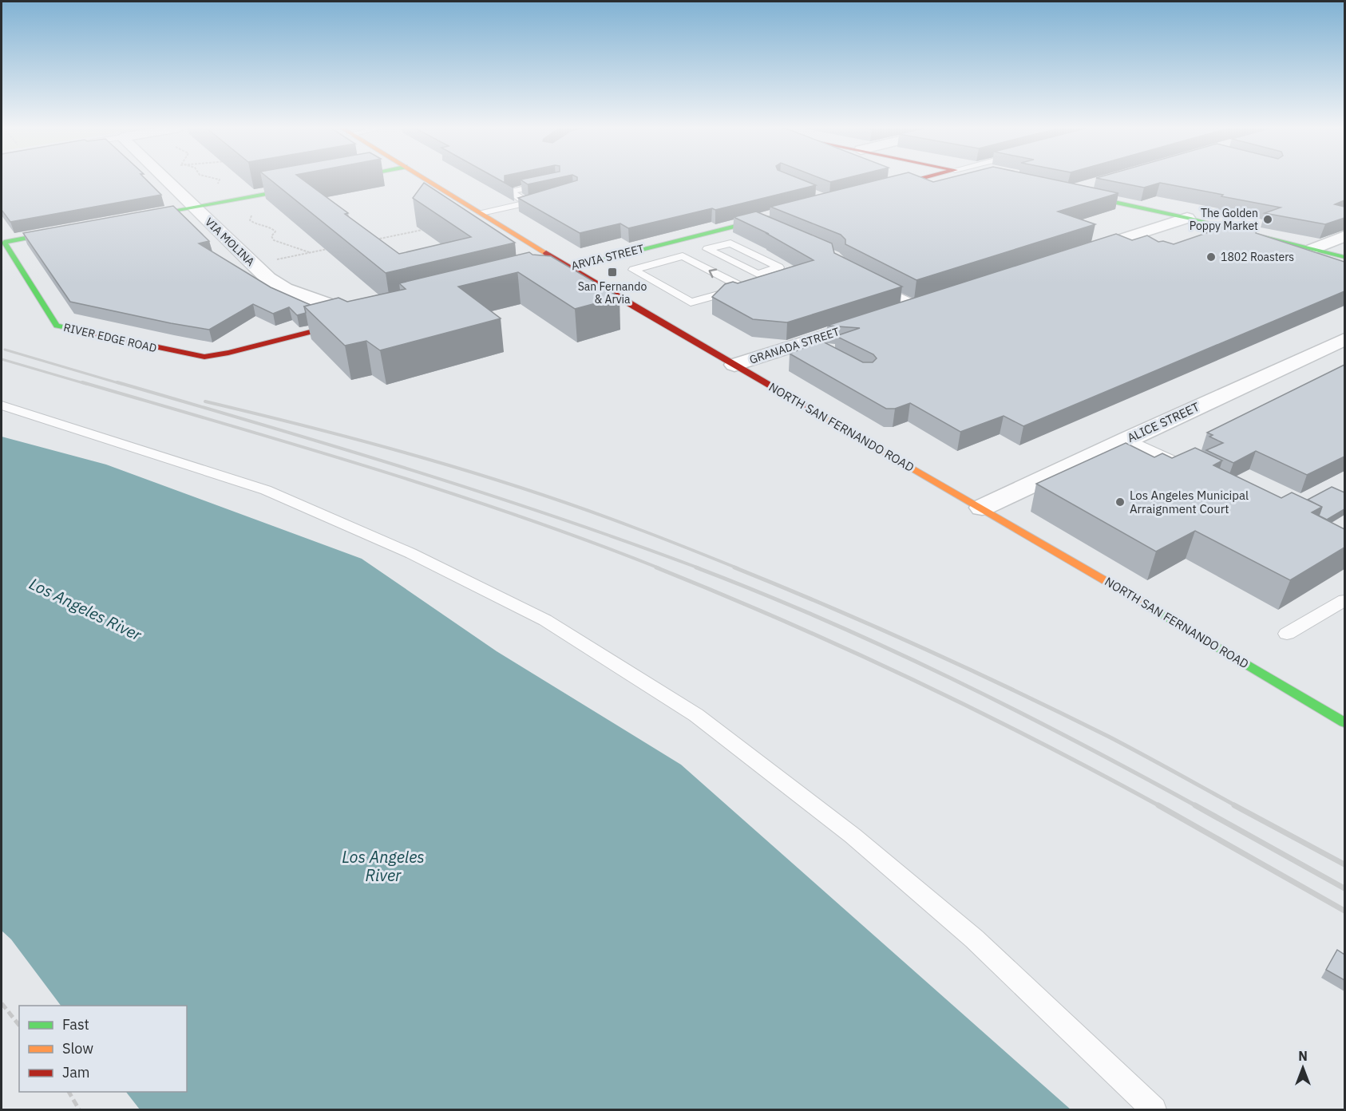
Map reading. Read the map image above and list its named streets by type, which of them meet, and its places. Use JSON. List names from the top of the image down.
{
  "streets": {
    "street": [
      "VIA MOLINA",
      "ARVIA STREET",
      "RIVER EDGE ROAD",
      "GRANADA STREET",
      "ALICE STREET",
      "NORTH SAN FERNANDO ROAD"
    ]
  },
  "crossings": [
    ["VIA MOLINA", "RIVER EDGE ROAD"],
    ["ARVIA STREET", "NORTH SAN FERNANDO ROAD"],
    ["GRANADA STREET", "NORTH SAN FERNANDO ROAD"],
    ["ALICE STREET", "NORTH SAN FERNANDO ROAD"]
  ],
  "water": ["Los Angeles River"],
  "places": {
    "other": ["The Golden Poppy Market", "1802 Roasters", "Los Angeles Municipal Arraignment Court"],
    "transit": ["San Fernando & Arvia"]
  },
  "legend": ["Fast", "Slow", "Jam"],
  "north": "top"
}
